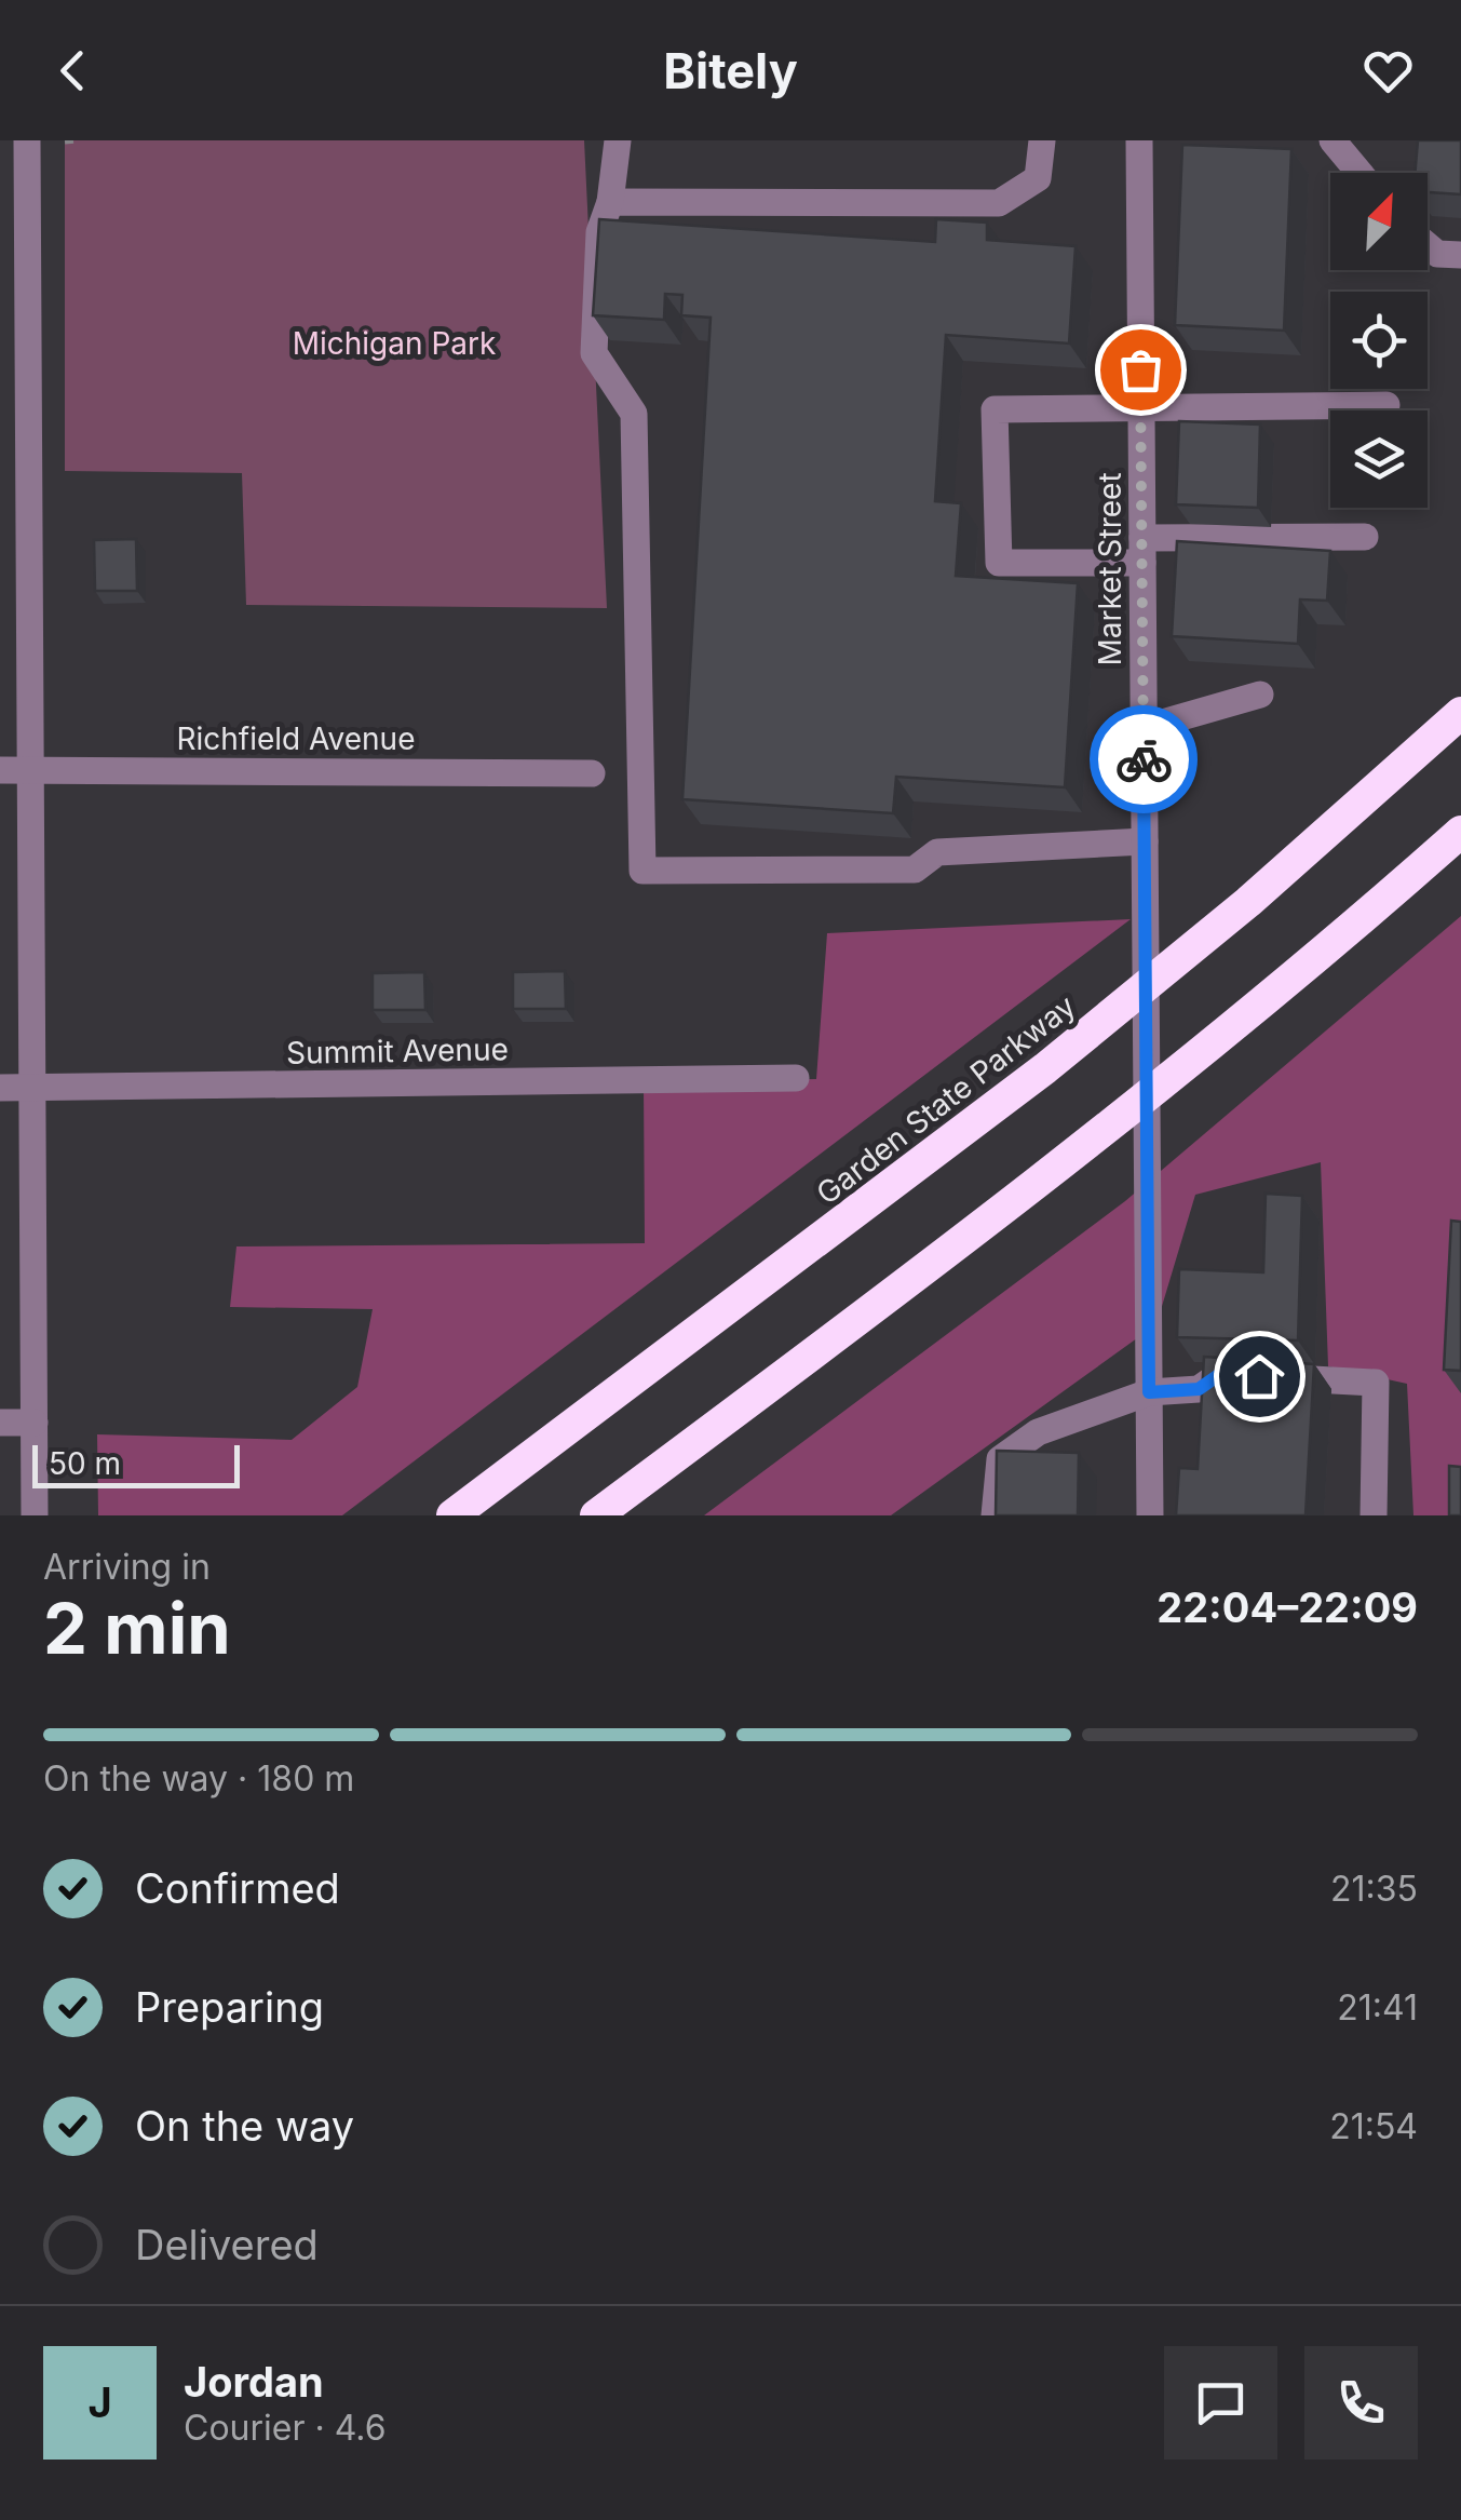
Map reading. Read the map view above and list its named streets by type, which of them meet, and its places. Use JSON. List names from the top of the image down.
{
  "streets": {
    "highway": ["Garden State Parkway"],
    "street": ["Market Street", "Richfield Avenue", "Summit Avenue"]
  },
  "parks": ["Michigan Park"],
  "scale_bar": "50 m",
  "north": "top right",
  "page": {
    "header": "Bitely",
    "scale": "50 m",
    "heading": ["2 min", "Arriving in", "22:04–22:09"],
    "panel": ["Jordan", "Courier · 4.6"],
    "bar": "On the way · 180 m",
    "list": [
      ["Confirmed", "21:35"],
      ["Preparing", "21:41"],
      ["On the way", "21:54"],
      "Delivered"
    ],
    "round": "J"
  }
}
